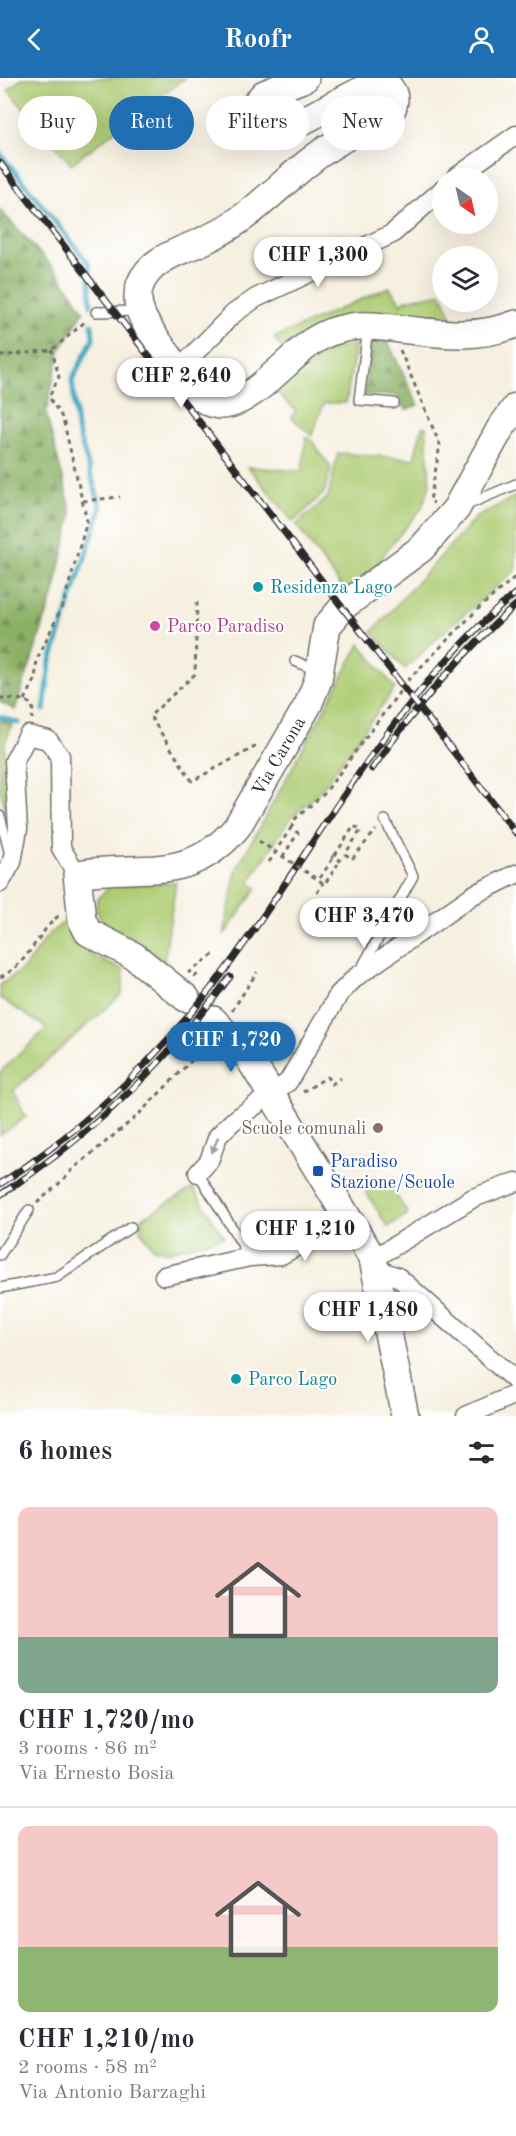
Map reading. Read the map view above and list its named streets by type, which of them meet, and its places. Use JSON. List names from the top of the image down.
{
  "streets": {
    "street": ["Via Carona"]
  },
  "places": {
    "other": [
      "Residenza Lago",
      "Parco Paradiso",
      "Scuole comunali",
      "Parco Lago"
    ],
    "transit": ["Paradiso Stazione/Scuole"]
  },
  "north": "bottom right",
  "page": {
    "header": "Roofr",
    "chip": [
      "Buy",
      "Rent",
      "Filters",
      "New"
    ],
    "price": [
      "CHF 1,300",
      "CHF 2,640",
      "CHF 3,470",
      "CHF 1,720",
      "CHF 1,210",
      "CHF 1,480"
    ],
    "heading": "6 homes",
    "list": [
      {
        "name": "CHF 1,720/mo",
        "note": "3 rooms · 86 m² · Via Ernesto Bosia"
      },
      {
        "name": "CHF 1,210/mo",
        "note": "2 rooms · 58 m² · Via Antonio Barzaghi"
      }
    ]
  }
}
